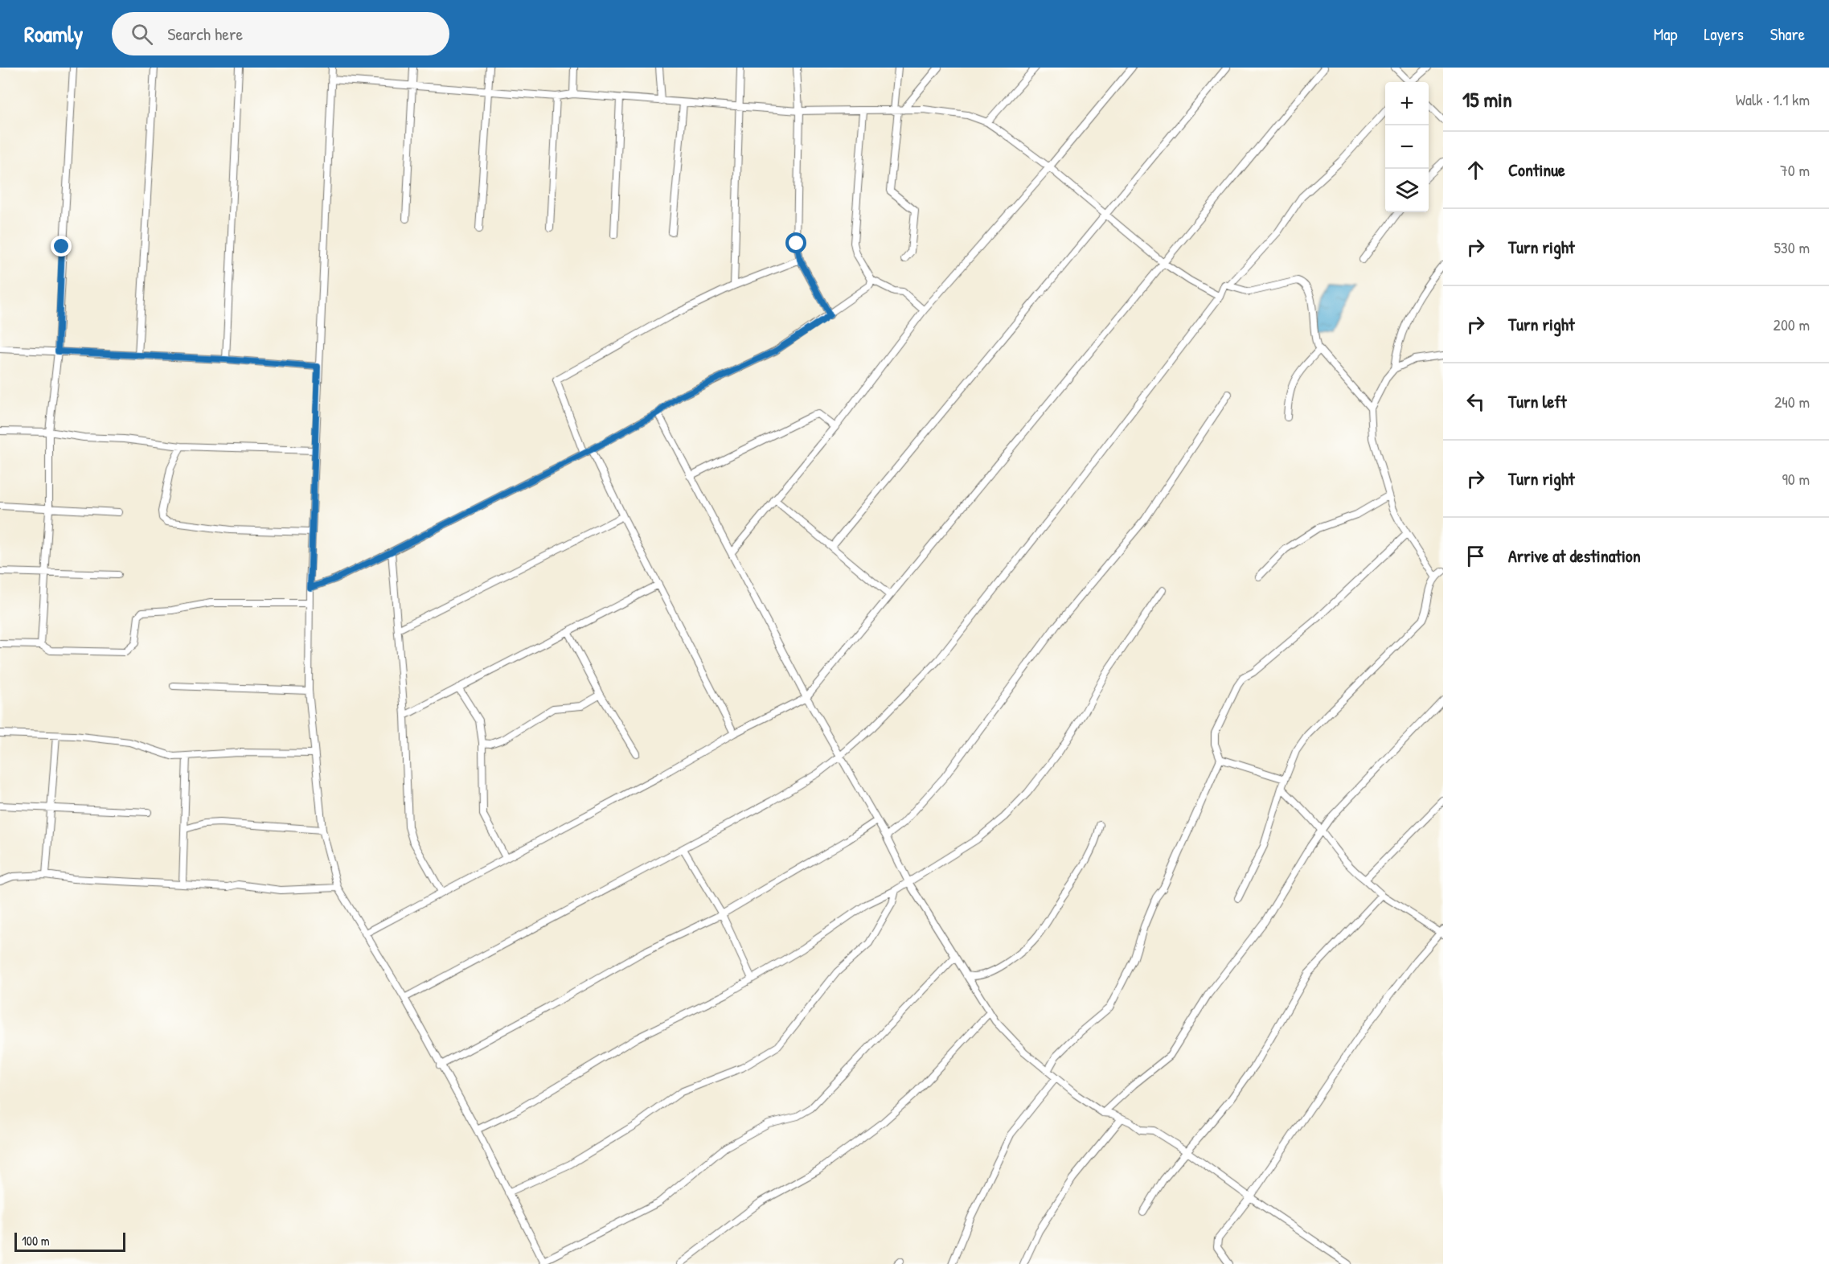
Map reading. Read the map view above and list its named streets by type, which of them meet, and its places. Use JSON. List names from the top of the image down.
{
  "scale_bar": "100 m",
  "page": {
    "header": "Roamly",
    "search": "Search here",
    "nav": ["Map", "Layers", "Share"],
    "heading": ["15 min", "Walk · 1.1 km"],
    "map_buttons": ["+", "−"],
    "list": [
      ["Continue", "70 m"],
      ["Turn right", "530 m"],
      ["Turn right", "200 m"],
      ["Turn left", "240 m"],
      ["Turn right", "90 m"],
      "Arrive at destination"
    ],
    "scale": "100 m"
  }
}
